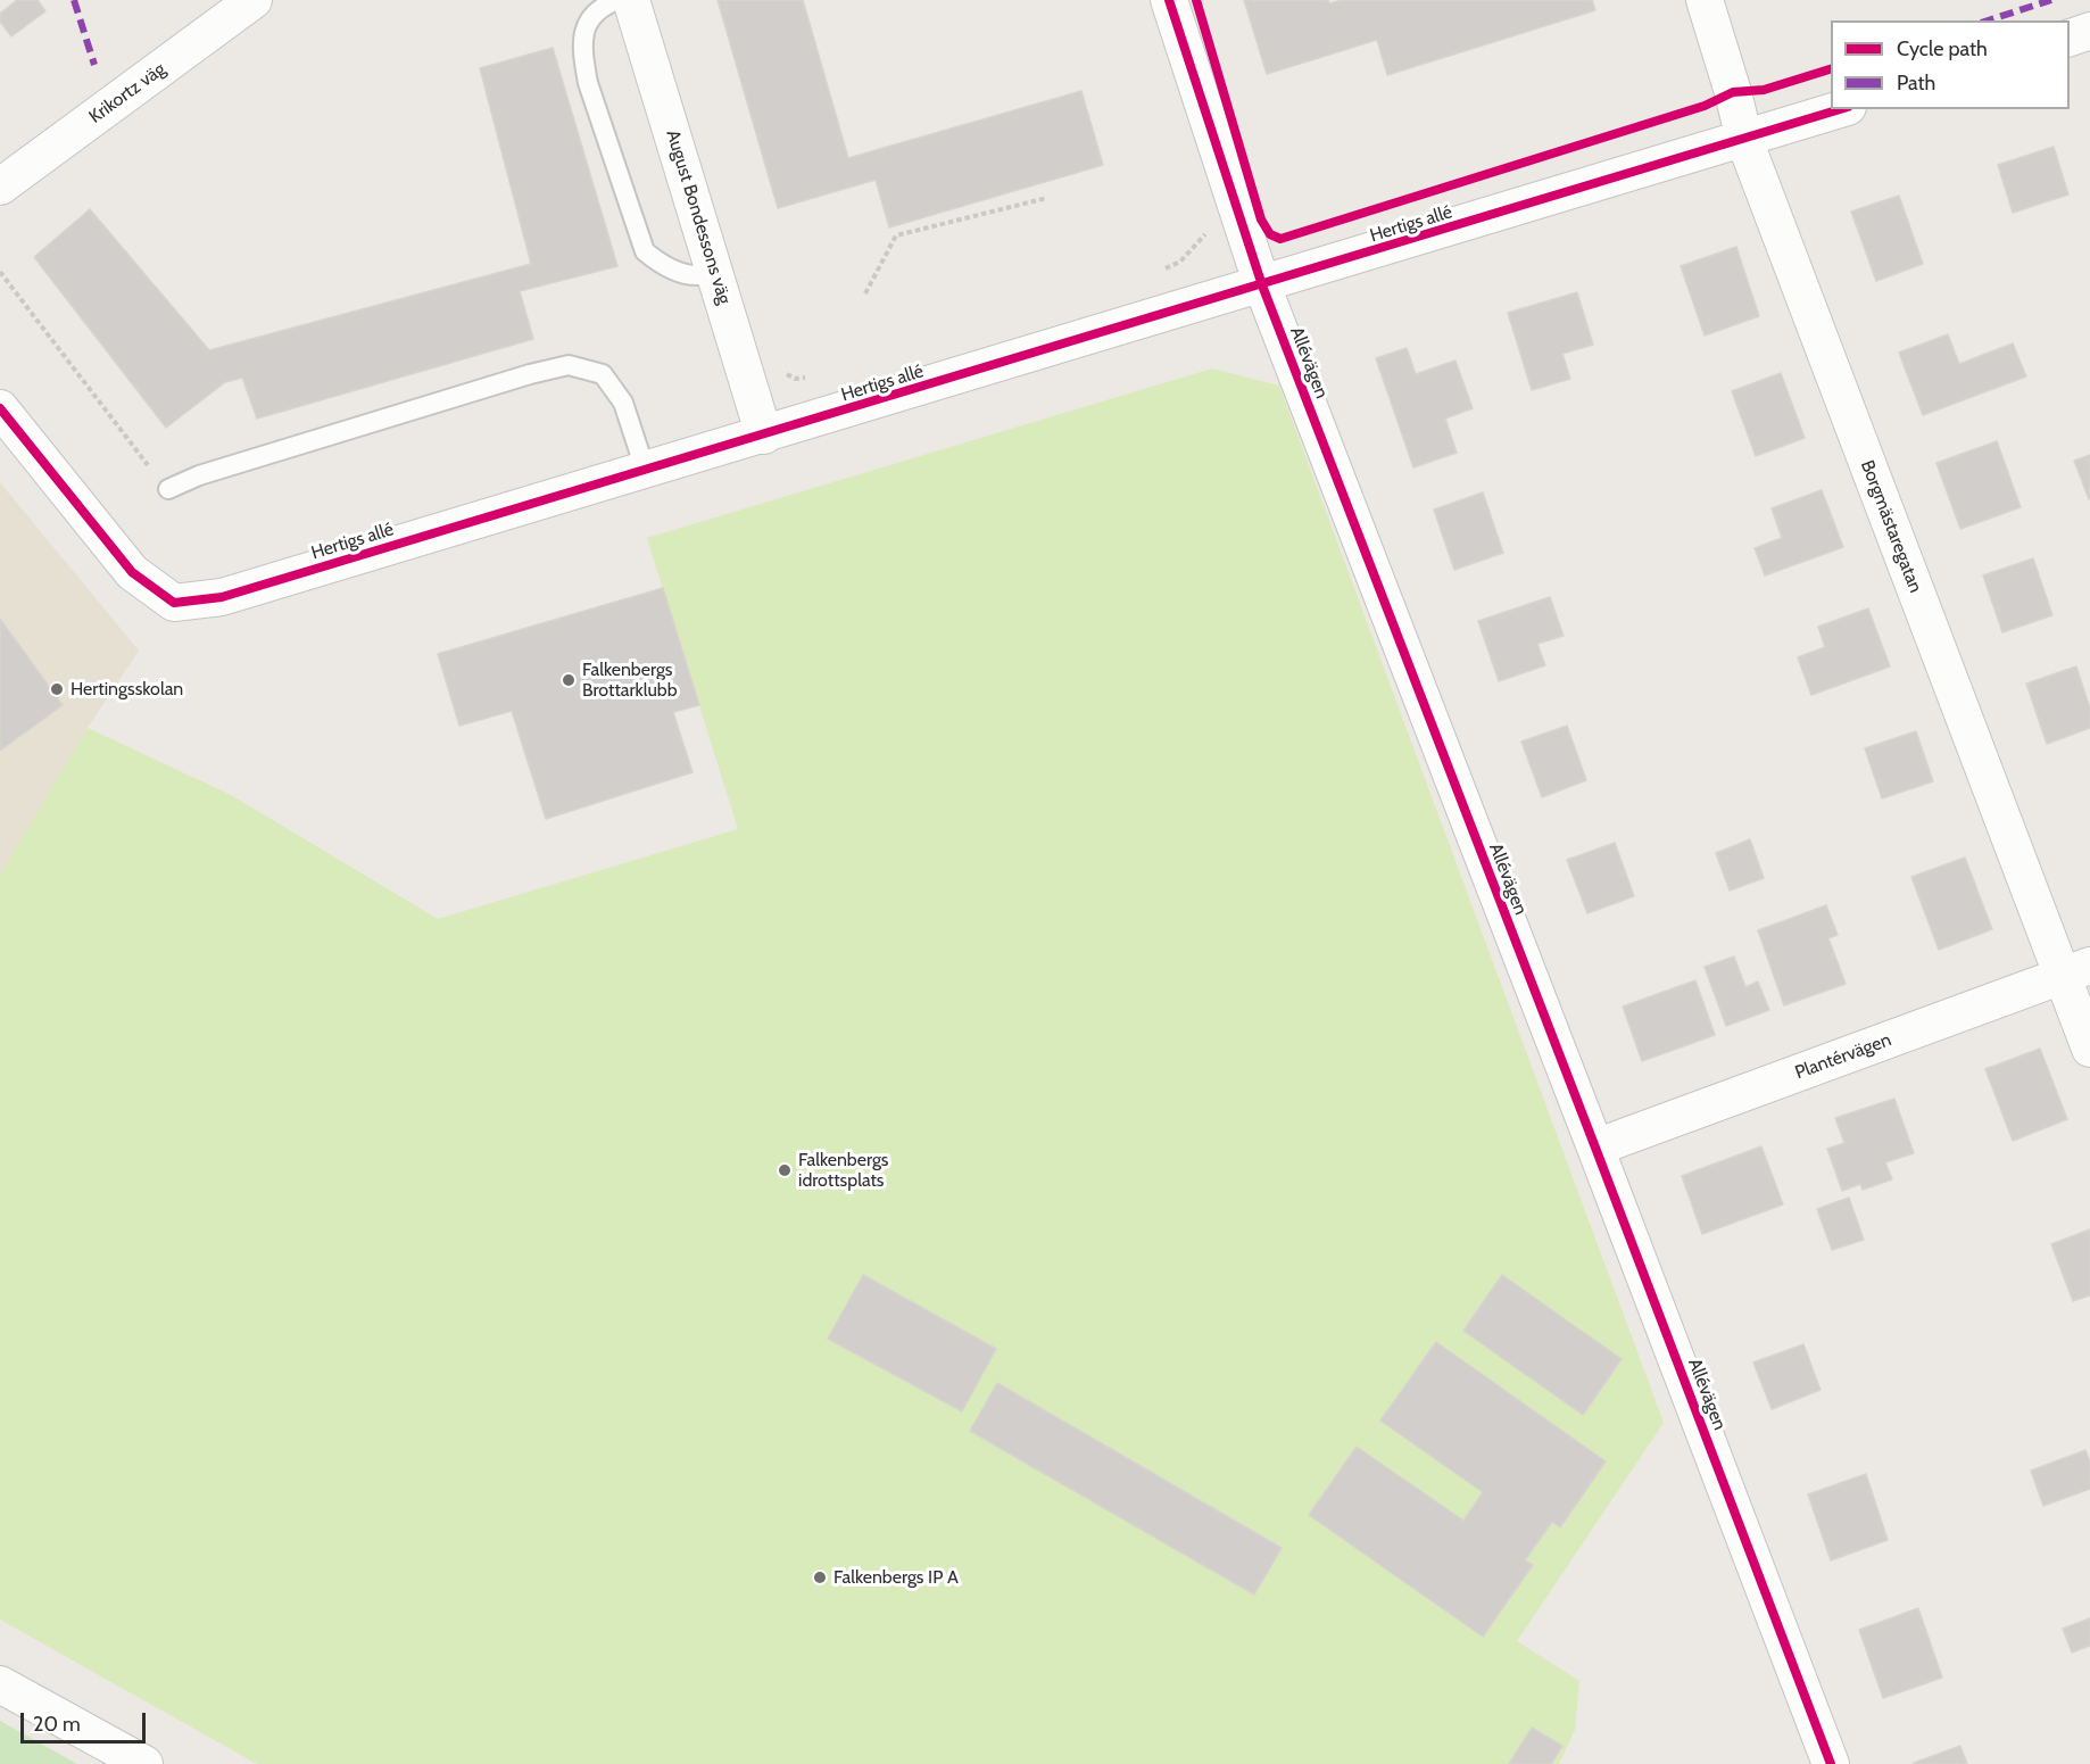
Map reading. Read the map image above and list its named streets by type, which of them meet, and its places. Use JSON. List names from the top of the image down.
{
  "streets": {
    "street": [
      "Krikortz väg",
      "August Bondessons väg",
      "Hertigs allé",
      "Allévägen",
      "Borgmästaregatan",
      "Plantérvägen"
    ]
  },
  "crossings": [
    ["August Bondessons väg", "Hertigs allé"],
    ["Hertigs allé", "Allévägen"],
    ["Hertigs allé", "Borgmästaregatan"],
    ["Allévägen", "Plantérvägen"],
    ["Borgmästaregatan", "Plantérvägen"]
  ],
  "places": [
    "Falkenbergs Brottarklubb",
    "Hertingsskolan",
    "Falkenbergs idrottsplats",
    "Falkenbergs IP A"
  ],
  "legend": ["Cycle path", "Path"],
  "scale_bar": "20 m"
}
